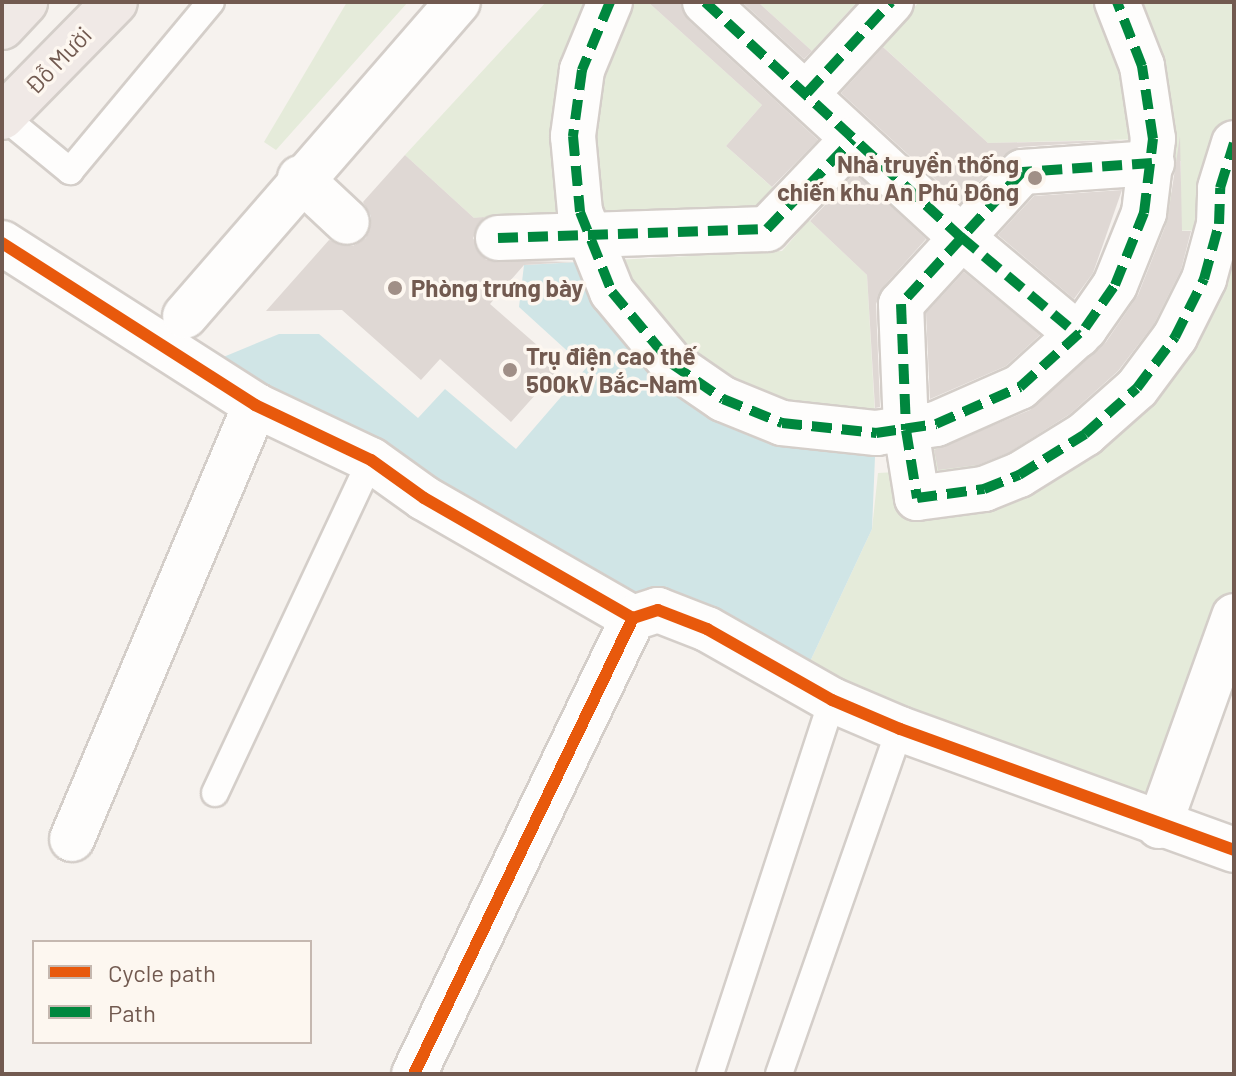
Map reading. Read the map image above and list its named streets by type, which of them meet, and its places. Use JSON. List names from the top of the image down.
{
  "streets": {
    "highway": ["Đỗ Mười"]
  },
  "places": ["Nhà truyền thống chiến khu An Phú Đông", "Phòng trưng bày", "Trụ điện cao thế 500kV Bắc-Nam"],
  "legend": ["Cycle path", "Path"]
}
